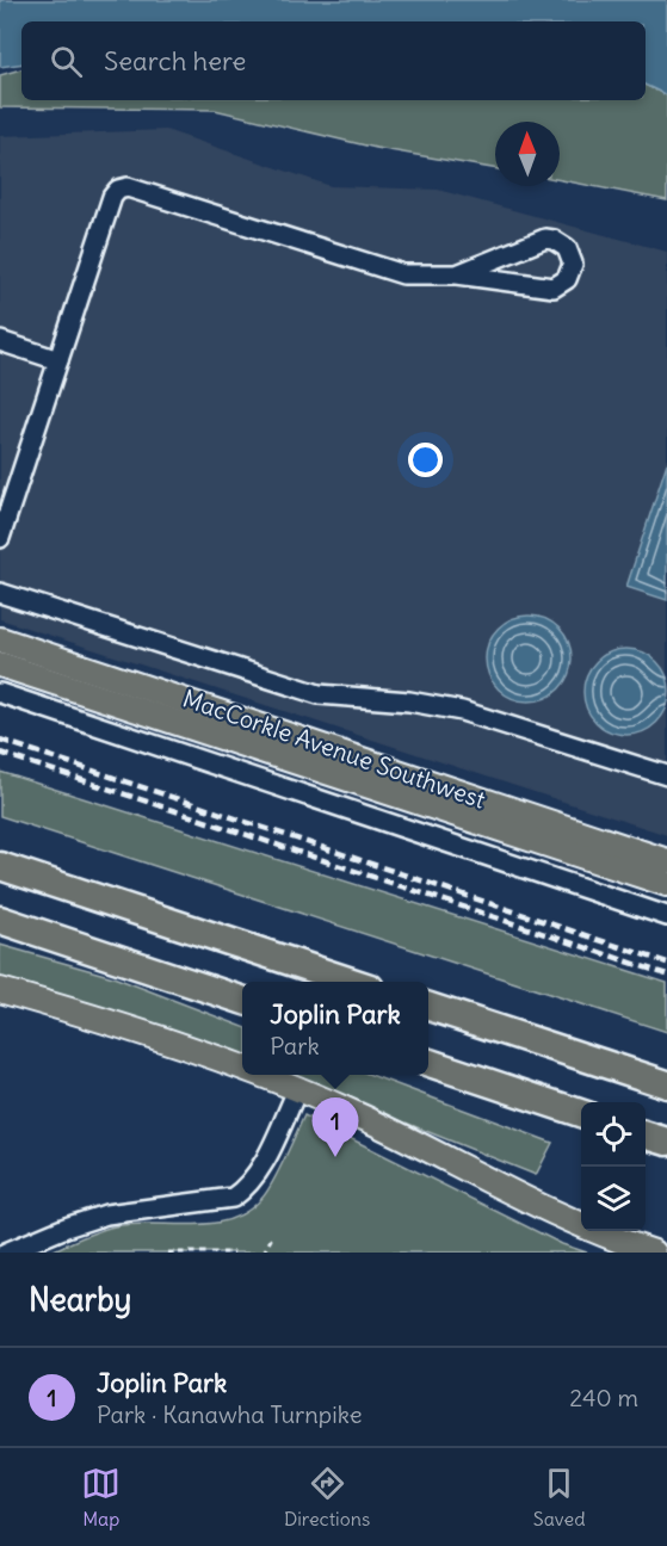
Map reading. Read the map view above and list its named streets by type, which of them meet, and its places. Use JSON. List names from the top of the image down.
{
  "streets": {
    "main road": ["MacCorkle Avenue Southwest"]
  },
  "north": "top",
  "page": {
    "search": "Search here",
    "popup": ["Joplin Park", "Park"],
    "pins": "1",
    "heading": "Nearby",
    "list": [
      {
        "mark": "1",
        "name": "Joplin Park",
        "note": "Park · Kanawha Turnpike",
        "value": "240 m"
      }
    ],
    "nav": ["Map", "Directions", "Saved"]
  }
}
